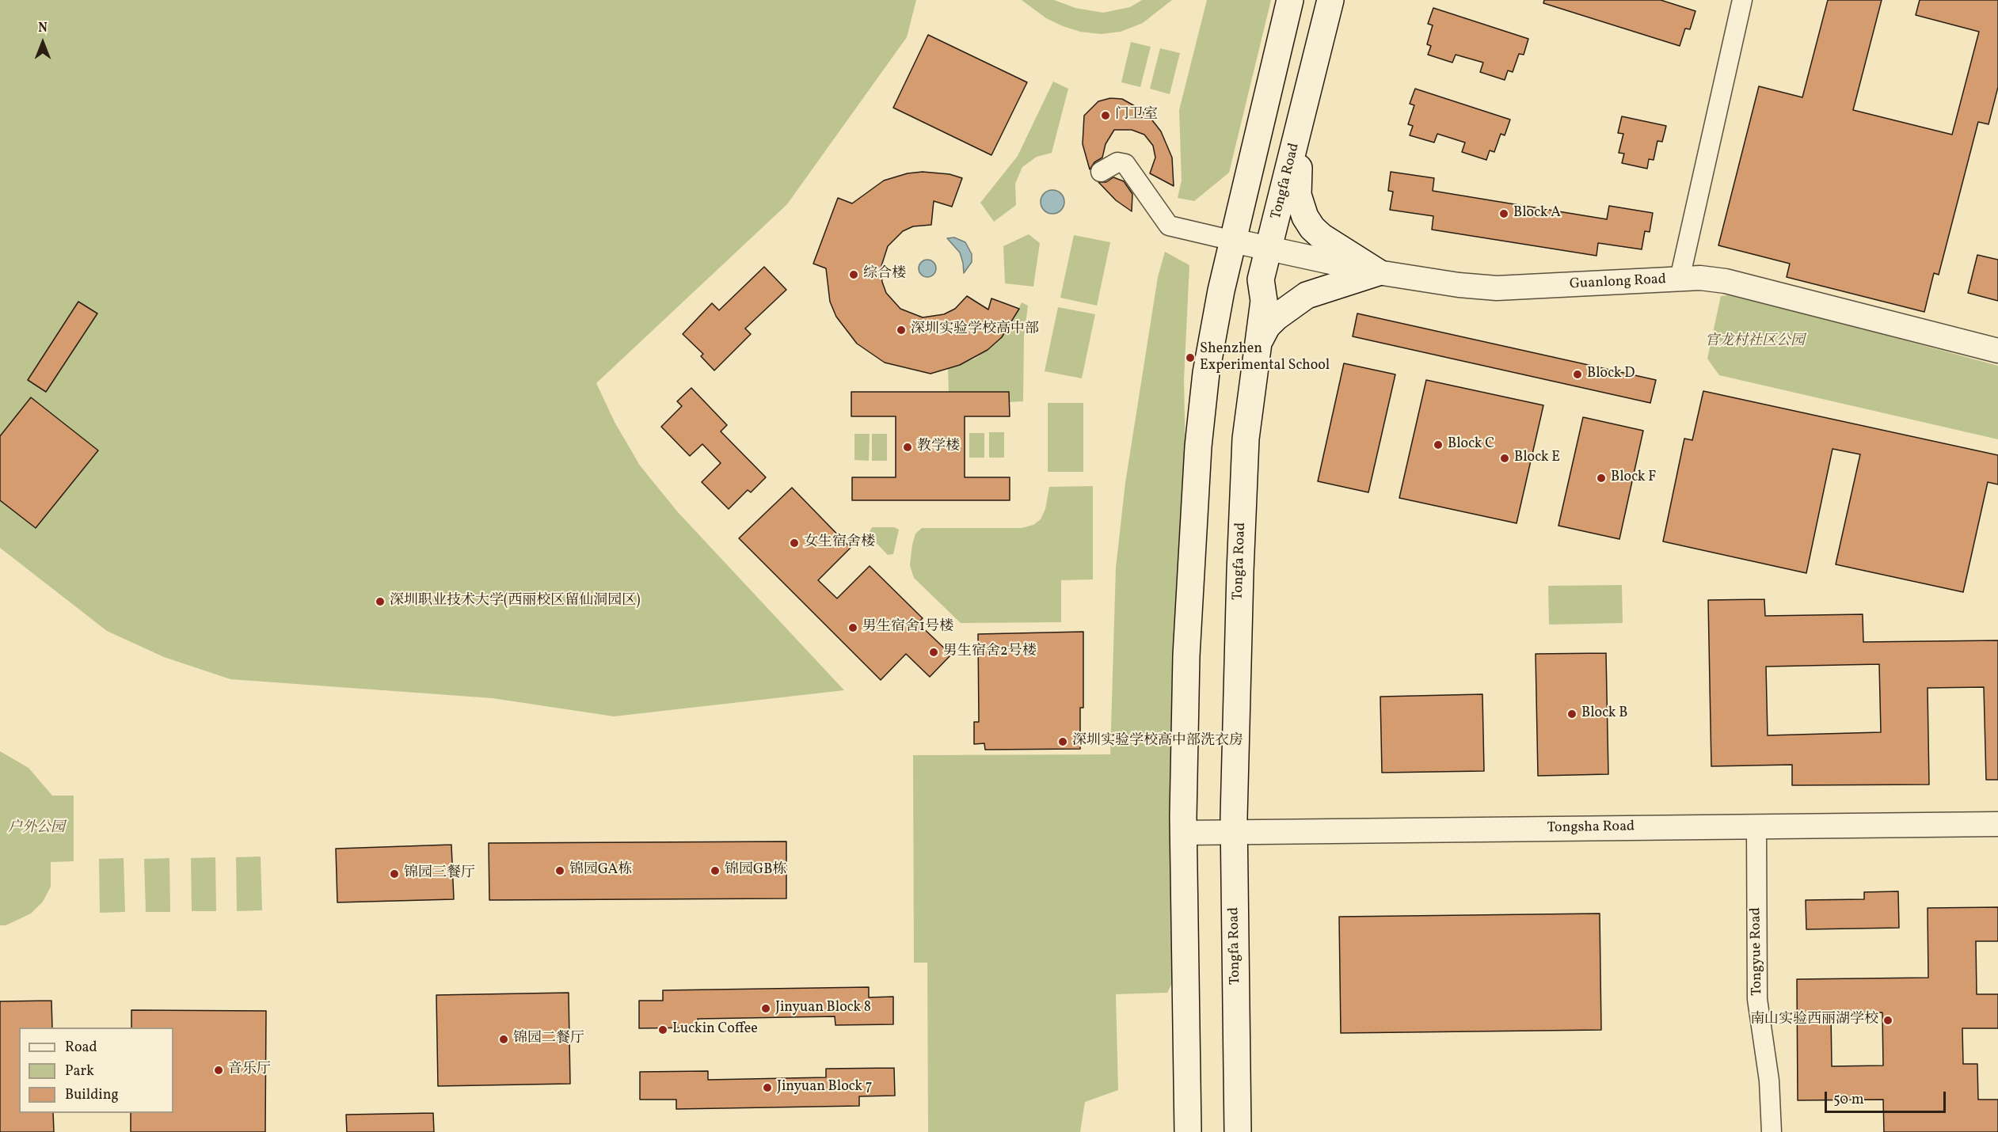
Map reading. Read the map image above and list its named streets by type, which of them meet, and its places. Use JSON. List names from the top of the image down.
{
  "streets": {
    "main road": ["Tongfa Road"],
    "street": ["Guanlong Road", "Tongsha Road", "Tongyue Road"]
  },
  "crossings": [
    ["Tongfa Road", "Guanlong Road"],
    ["Tongfa Road", "Tongsha Road"],
    ["Tongsha Road", "Tongyue Road"]
  ],
  "parks": ["官龙村社区公园", "户外公园"],
  "places": [
    "门卫室",
    "Block A",
    "综合楼",
    "深圳实验学校高中部",
    "Shenzhen Experimental School",
    "Block D",
    "Block C",
    "教学楼",
    "Block E",
    "Block F",
    "女生宿舍楼",
    "深圳职业技术大学(西丽校区留仙洞园区)",
    "男生宿舍1号楼",
    "男生宿舍2号楼",
    "Block B",
    "深圳实验学校高中部洗衣房",
    "锦园GA栋",
    "锦园GB栋",
    "锦园三餐厅",
    "Jinyuan Block 8",
    "南山实验西丽湖学校",
    "Luckin Coffee",
    "锦园二餐厅",
    "音乐厅",
    "Jinyuan Block 7"
  ],
  "legend": ["Road", "Park", "Building"],
  "scale_bar": "50 m",
  "north": "top"
}
